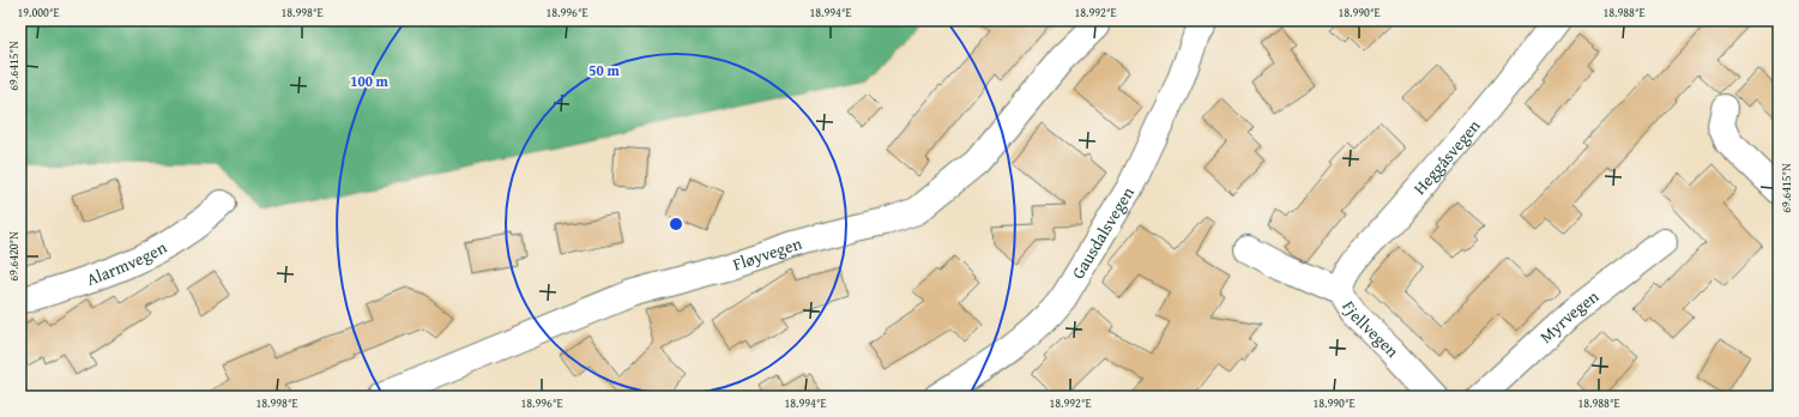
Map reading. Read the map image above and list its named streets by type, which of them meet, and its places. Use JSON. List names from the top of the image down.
{
  "streets": {
    "street": [
      "Heggåsvegen",
      "Gausdalsvegen",
      "Fløyvegen",
      "Alarmvegen",
      "Myrvegen",
      "Fjellvegen"
    ]
  },
  "crossings": [
    ["Heggåsvegen", "Fjellvegen"]
  ],
  "coordinates": [
    "19.000°E",
    "18.998°E",
    "18.996°E",
    "18.994°E",
    "18.992°E",
    "18.990°E",
    "18.988°E",
    "69.6415°N",
    "69.6420°N"
  ],
  "rings": ["50 m", "100 m"]
}
